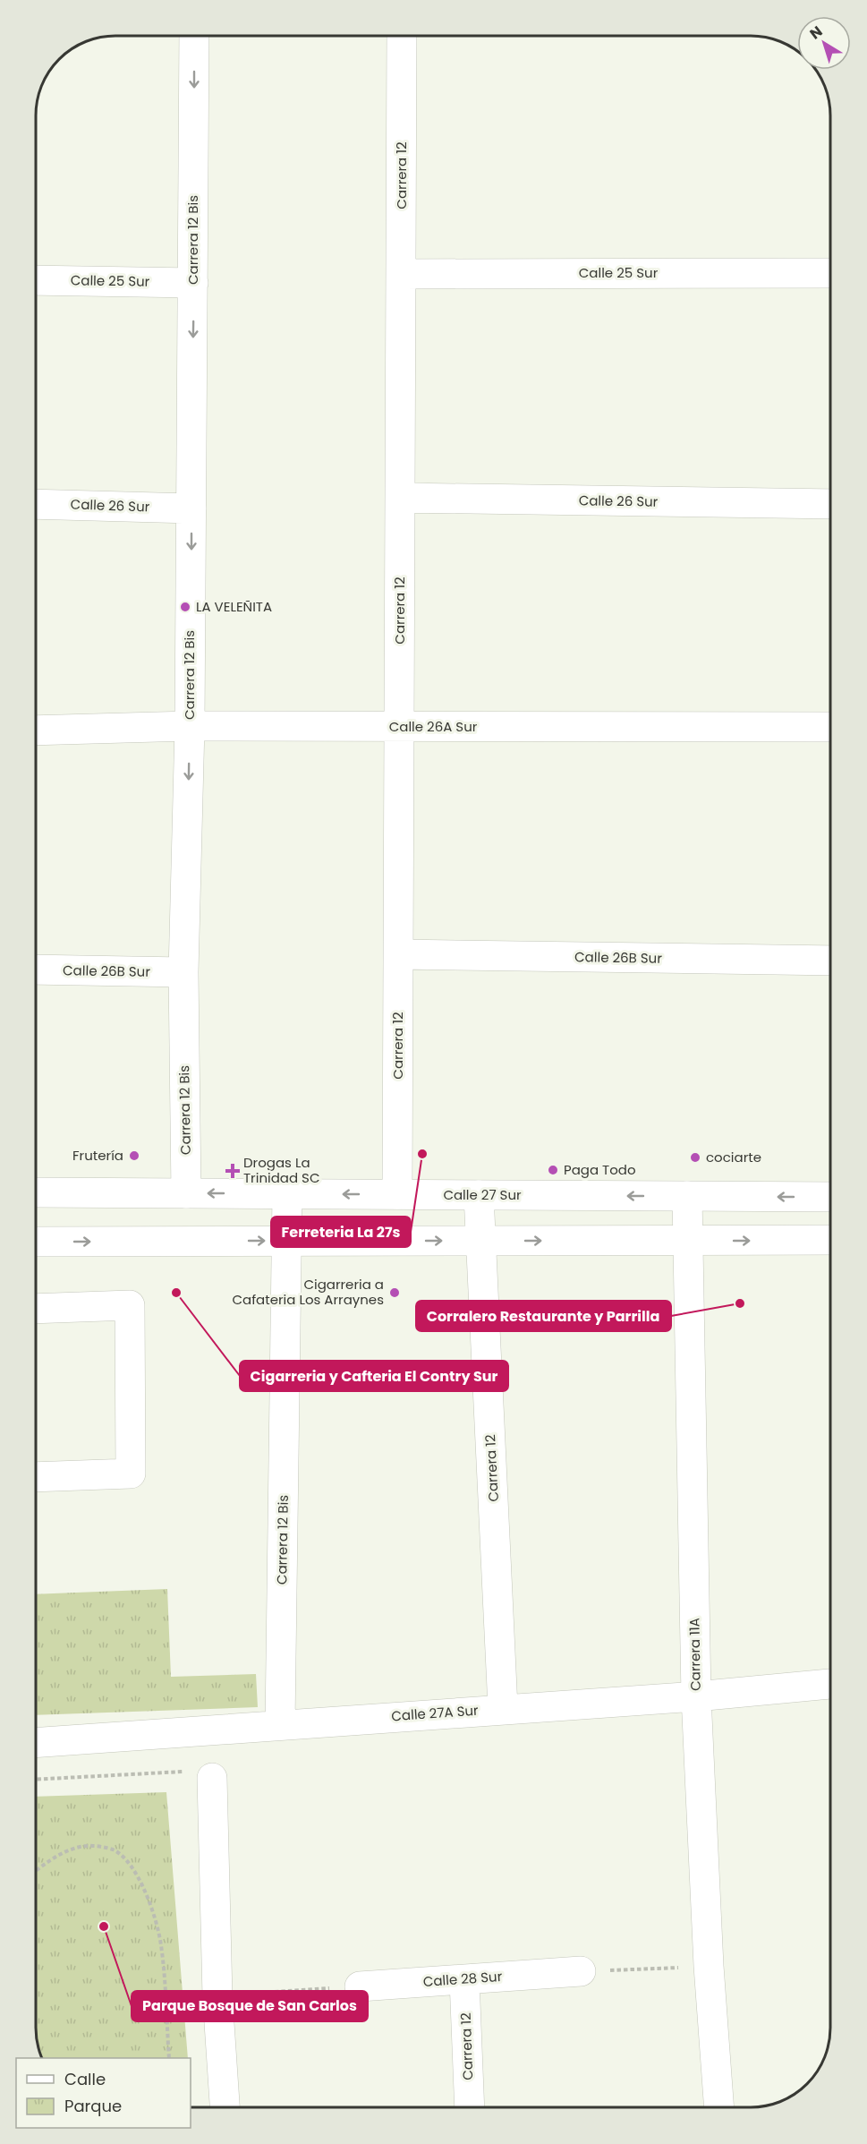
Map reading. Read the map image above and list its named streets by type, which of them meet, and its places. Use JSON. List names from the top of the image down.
{
  "streets": {
    "street": [
      "Carrera 12",
      "Carrera 12 Bis",
      "Calle 25 Sur",
      "Calle 26 Sur",
      "Calle 26A Sur",
      "Calle 26B Sur",
      "Calle 27 Sur",
      "Carrera 11A",
      "Calle 27A Sur",
      "Calle 28 Sur"
    ]
  },
  "crossings": [
    ["Carrera 12", "Calle 25 Sur"],
    ["Carrera 12", "Calle 26 Sur"],
    ["Carrera 12", "Calle 26A Sur"],
    ["Carrera 12", "Calle 26B Sur"],
    ["Carrera 12", "Calle 27 Sur"],
    ["Carrera 12", "Calle 27A Sur"],
    ["Carrera 12", "Calle 28 Sur"],
    ["Carrera 12 Bis", "Calle 25 Sur"],
    ["Carrera 12 Bis", "Calle 26 Sur"],
    ["Carrera 12 Bis", "Calle 26A Sur"],
    ["Carrera 12 Bis", "Calle 26B Sur"],
    ["Carrera 12 Bis", "Calle 27 Sur"],
    ["Carrera 12 Bis", "Calle 27A Sur"],
    ["Calle 27 Sur", "Carrera 11A"],
    ["Carrera 11A", "Calle 27A Sur"]
  ],
  "one_way": ["Carrera 12 Bis"],
  "places": {
    "other": [
      "LA VELEÑITA",
      "Ferreteria La 27s",
      "Frutería",
      "cociarte",
      "Paga Todo",
      "Cigarreria y Cafteria El Contry Sur",
      "Cigarreria a Cafateria Los Arraynes",
      "Corralero Restaurante y Parrilla",
      "Parque Bosque de San Carlos"
    ],
    "health": ["Drogas La Trinidad SC"]
  },
  "legend": ["Calle", "Parque"],
  "north": "top left"
}
